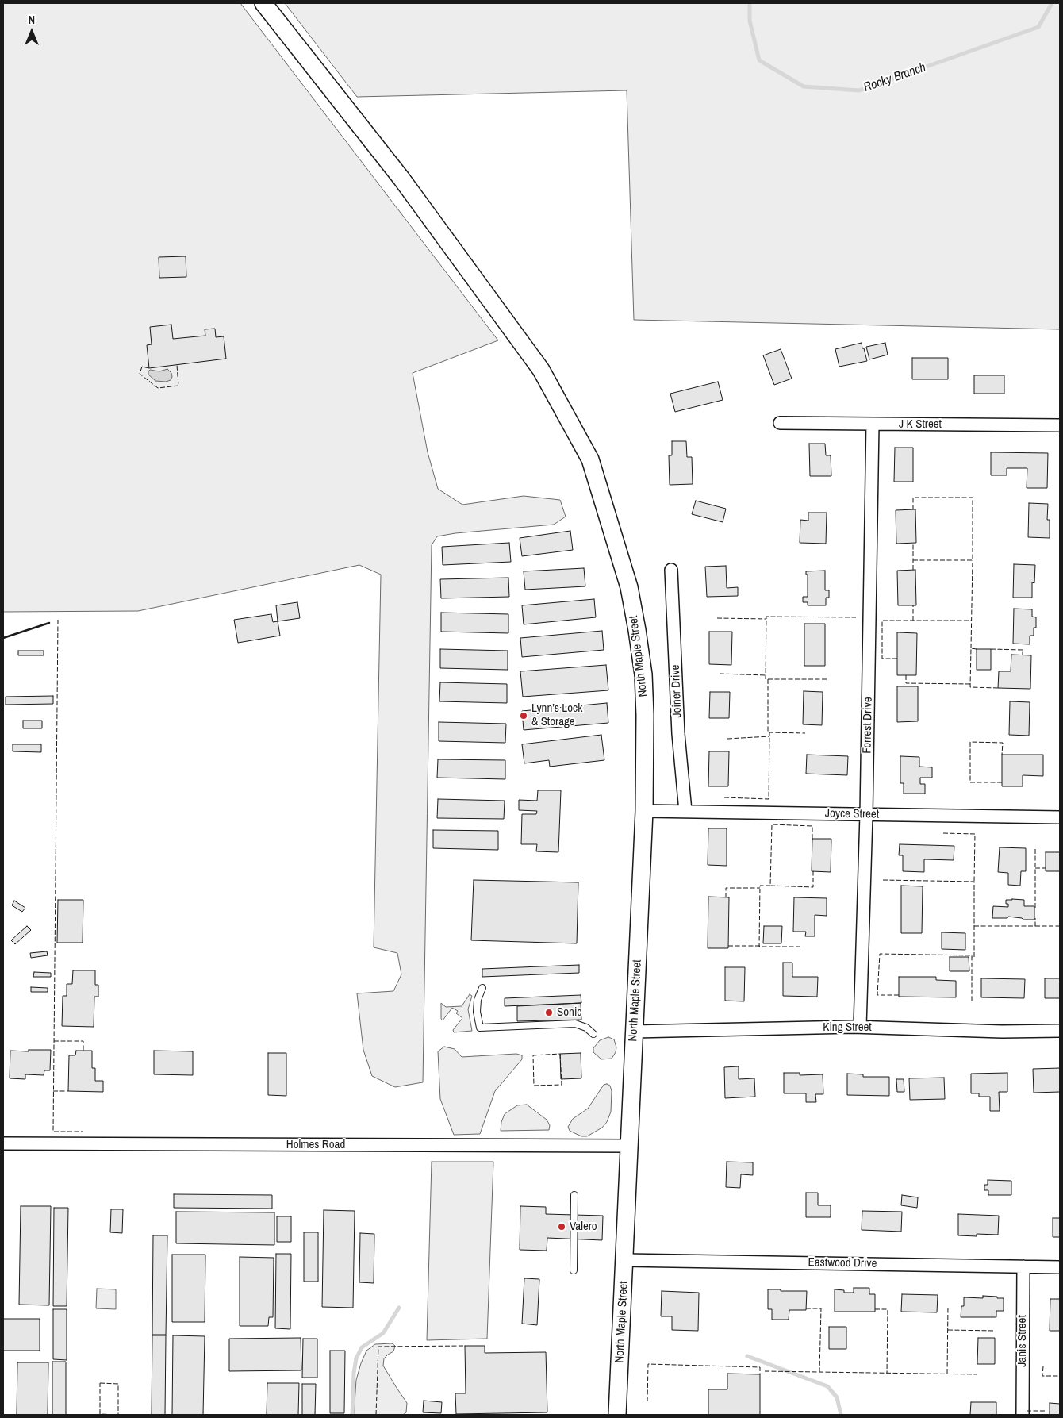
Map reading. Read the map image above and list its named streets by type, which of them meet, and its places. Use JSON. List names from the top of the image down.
{
  "streets": {
    "main road": ["North Maple Street"],
    "street": [
      "J K Street",
      "Joiner Drive",
      "Forrest Drive",
      "Joyce Street",
      "King Street",
      "Holmes Road",
      "Eastwood Drive",
      "Janis Street"
    ]
  },
  "crossings": [
    ["J K Street", "Forrest Drive"],
    ["North Maple Street", "Joyce Street"],
    ["North Maple Street", "King Street"],
    ["North Maple Street", "Holmes Road"],
    ["North Maple Street", "Eastwood Drive"],
    ["Joiner Drive", "Joyce Street"],
    ["Forrest Drive", "Joyce Street"],
    ["Forrest Drive", "King Street"],
    ["Eastwood Drive", "Janis Street"]
  ],
  "water": ["Rocky Branch"],
  "places": ["Lynn’s Lock & Storage", "Sonic", "Valero"],
  "north": "top"
}
